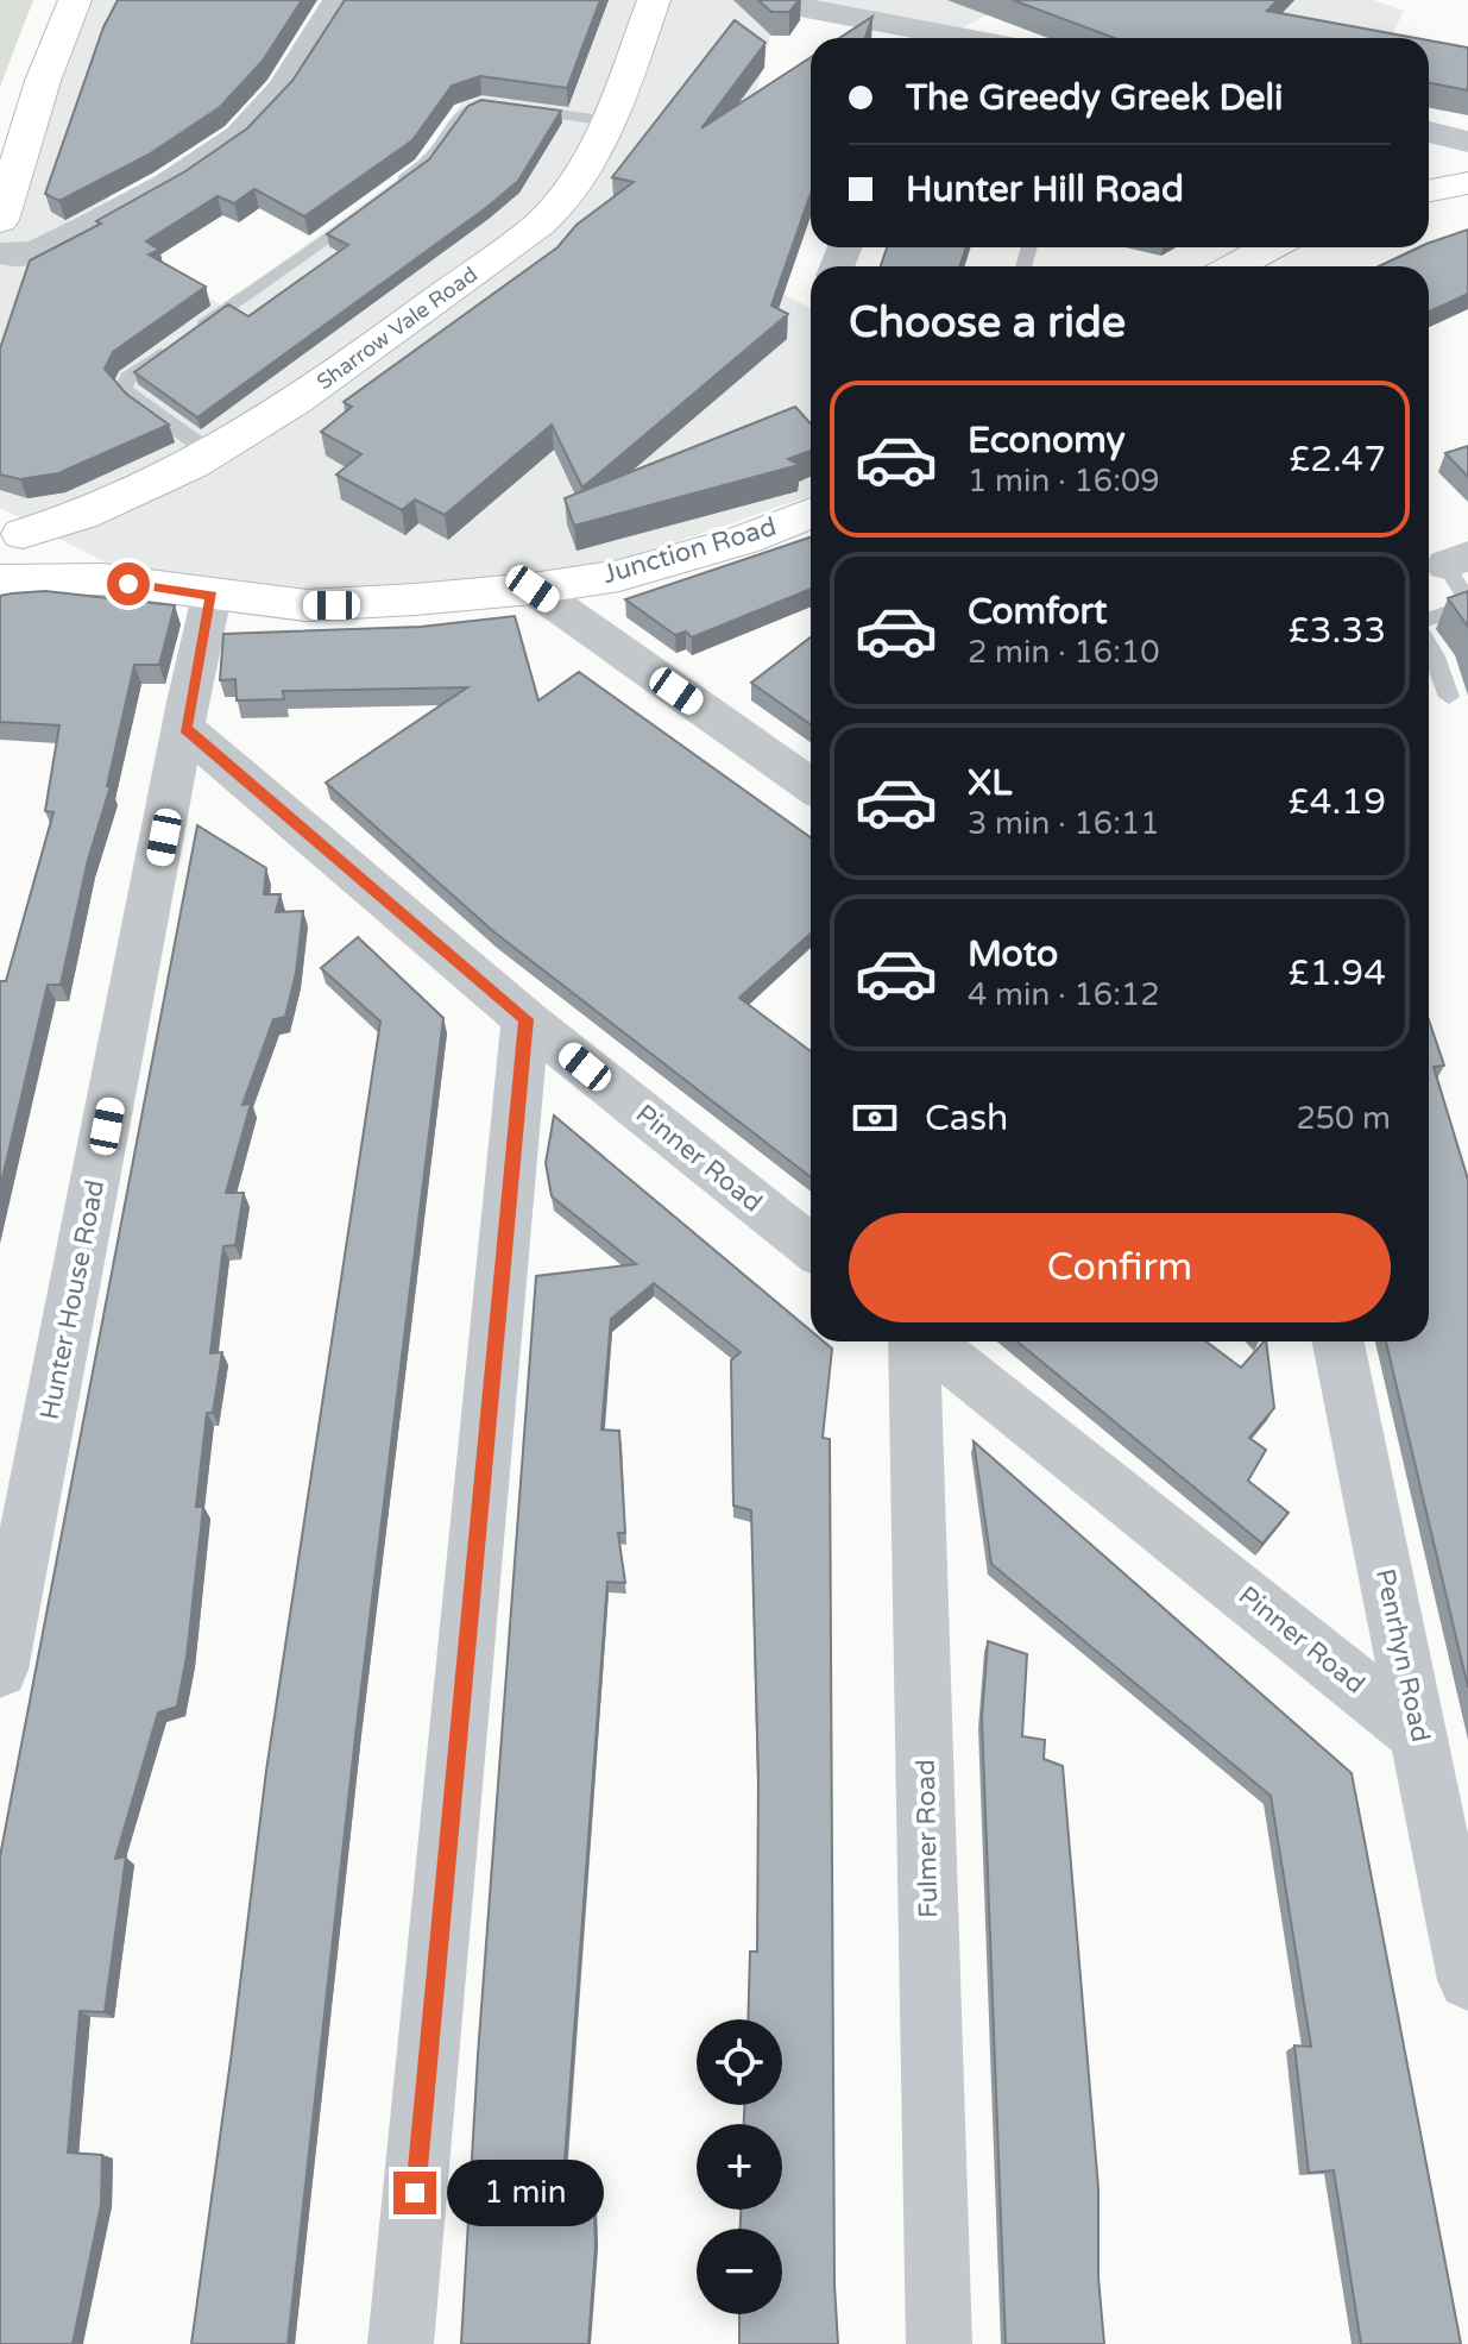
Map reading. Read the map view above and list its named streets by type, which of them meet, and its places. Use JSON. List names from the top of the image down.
{
  "streets": {
    "street": [
      "Sharrow Vale Road",
      "Junction Road",
      "Pinner Road",
      "Hunter House Road",
      "Penrhyn Road",
      "Fulmer Road"
    ]
  },
  "crossings": [
    ["Sharrow Vale Road", "Junction Road"],
    ["Junction Road", "Hunter House Road"],
    ["Pinner Road", "Hunter House Road"],
    ["Pinner Road", "Penrhyn Road"]
  ],
  "page": {
    "banner": ["The Greedy Greek Deli", "Hunter Hill Road"],
    "heading": "Choose a ride",
    "list": [
      {
        "name": "Economy",
        "note": "1 min · 16:09",
        "value": "£2.47"
      },
      {
        "name": "Comfort",
        "note": "2 min · 16:10",
        "value": "£3.33"
      },
      {
        "name": "XL",
        "note": "3 min · 16:11",
        "value": "£4.19"
      },
      {
        "name": "Moto",
        "note": "4 min · 16:12",
        "value": "£1.94"
      }
    ],
    "pay": ["Cash", "250 m"],
    "buttons": "Confirm",
    "map_buttons": ["+", "−"],
    "bubble": "1 min"
  }
}
